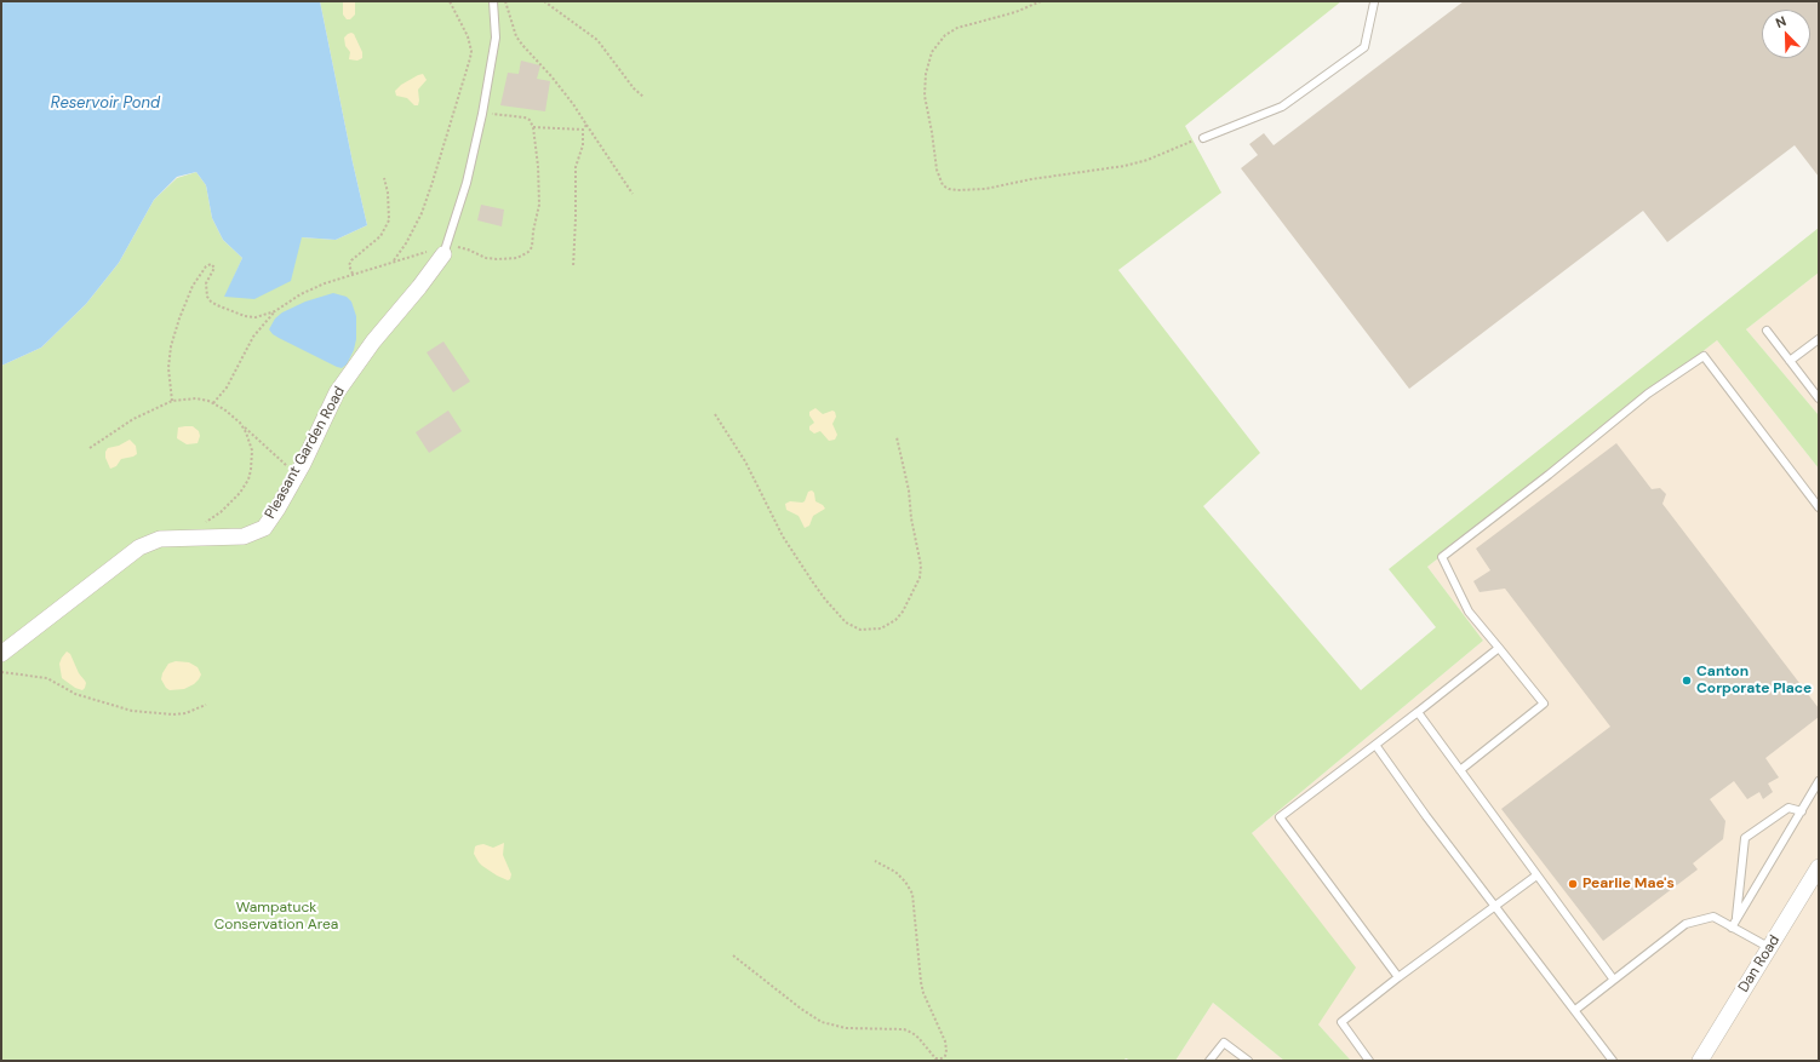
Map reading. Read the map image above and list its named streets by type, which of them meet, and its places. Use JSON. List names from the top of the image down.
{
  "streets": {
    "street": ["Pleasant Garden Road", "Dan Road"]
  },
  "water": ["Reservoir Pond"],
  "parks": ["Wampatuck Conservation Area"],
  "places": ["Canton Corporate Place", "Pearlie Mae's"],
  "north": "top left"
}
